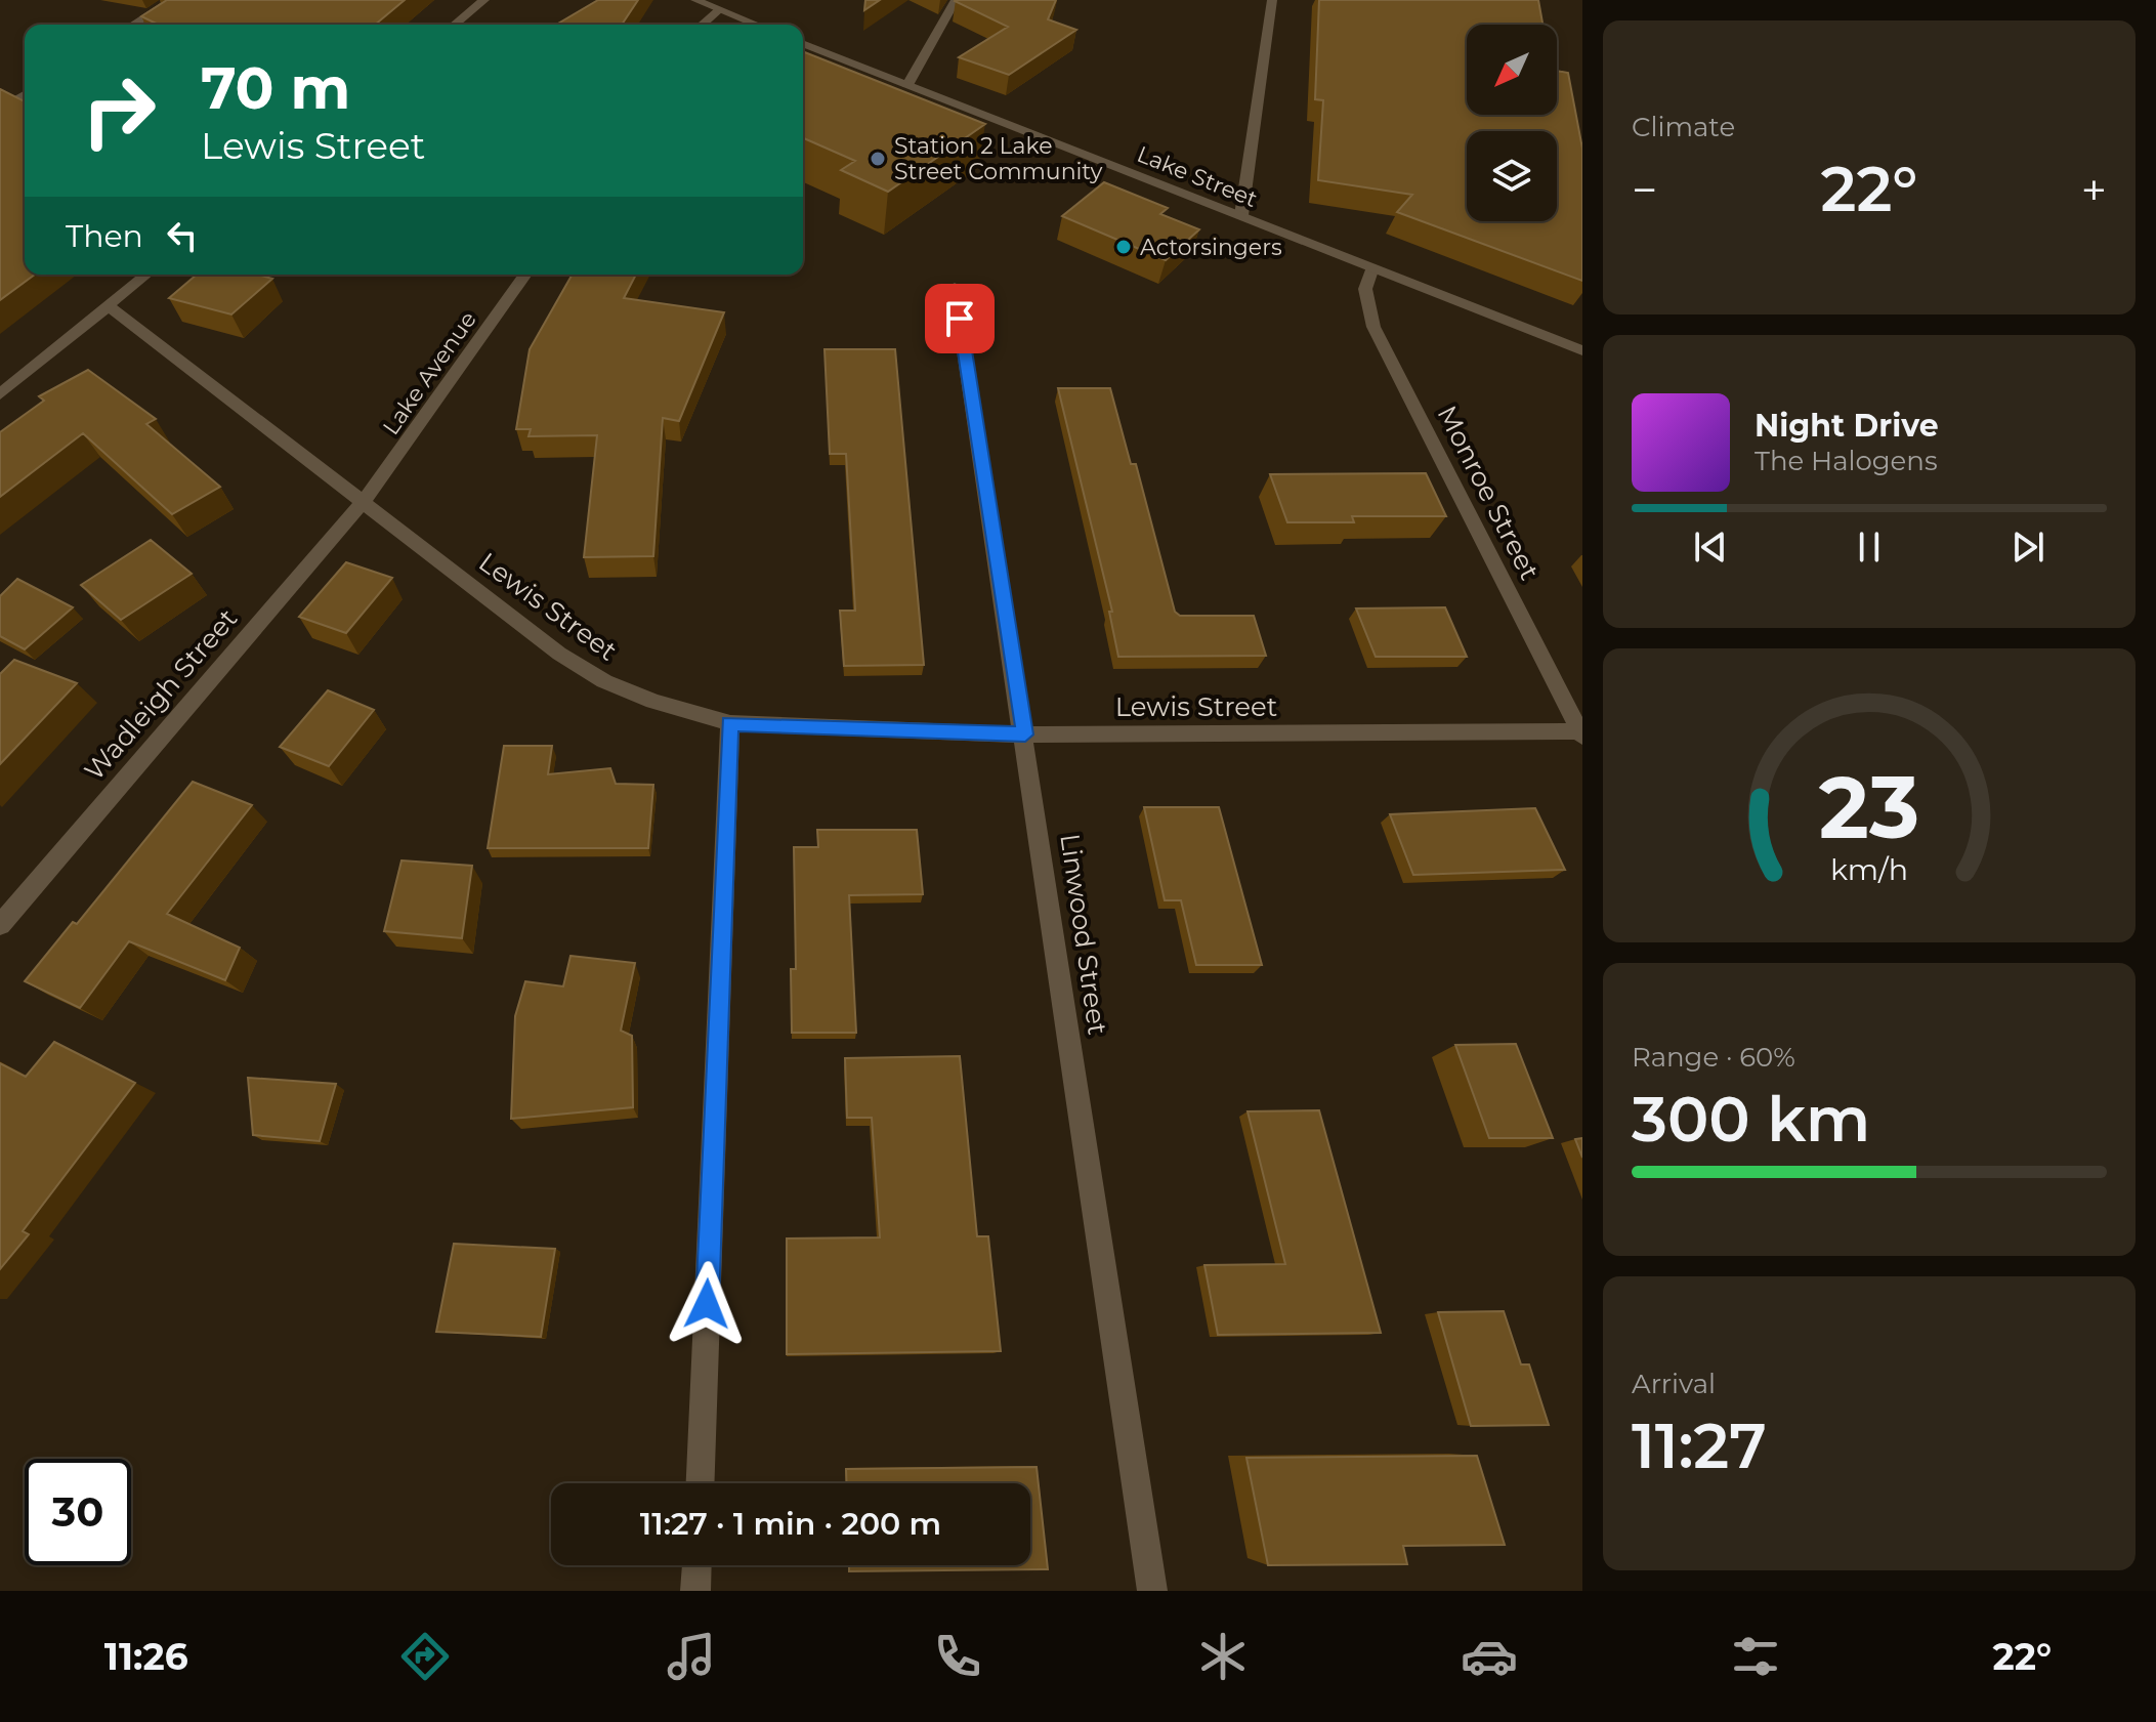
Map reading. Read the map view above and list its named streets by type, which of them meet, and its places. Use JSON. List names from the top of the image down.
{
  "streets": {
    "street": [
      "Lake Street",
      "Lake Avenue",
      "Monroe Street",
      "Lewis Street",
      "Wadleigh Street",
      "Linwood Street"
    ]
  },
  "crossings": [
    ["Lake Street", "Monroe Street"],
    ["Lake Avenue", "Lewis Street"],
    ["Lake Avenue", "Wadleigh Street"],
    ["Monroe Street", "Lewis Street"],
    ["Lewis Street", "Wadleigh Street"],
    ["Lewis Street", "Linwood Street"]
  ],
  "places": ["Station 2 Lake Street Community", "Actorsingers"],
  "north": "bottom left",
  "page": {
    "tile": [
      "Climate",
      ["Range · 60%", "300 km"],
      ["Arrival", "11:27"]
    ],
    "turn": ["70 m", "Lewis Street"],
    "heat": ["−", "22°", "+"],
    "then": "Then",
    "song": ["Night Drive", "The Halogens"],
    "limit": "30",
    "trip": "11:27 · 1 min · 200 m",
    "tabs": ["11:26", "22°"],
    "gauge": ["23", "km/h"]
  }
}
